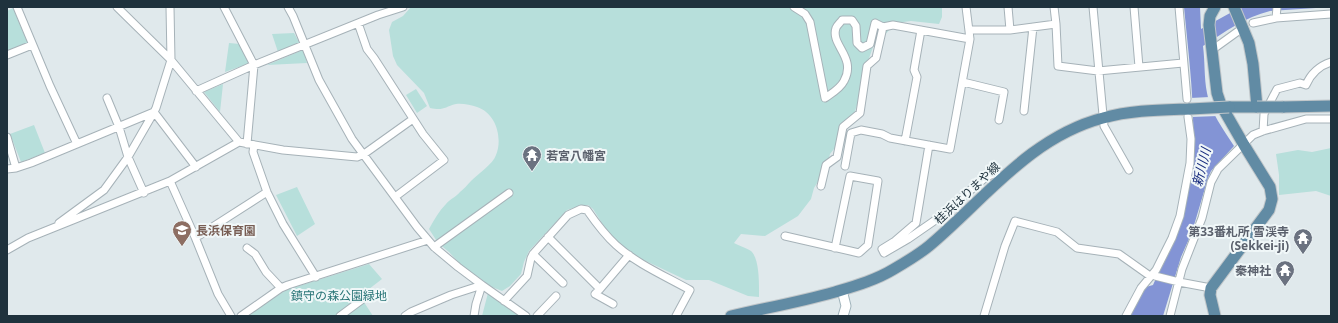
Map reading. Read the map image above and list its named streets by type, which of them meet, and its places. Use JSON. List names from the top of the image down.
{
  "streets": {
    "main road": ["桂浜はりまや線"]
  },
  "water": ["新川川"],
  "parks": ["鎮守の森公園緑地"],
  "places": {
    "temple": ["若宮八幡宮", "第33番札所 雪渓寺 (Sekkei-ji)", "秦神社"],
    "school or university": ["長浜保育園"]
  }
}
